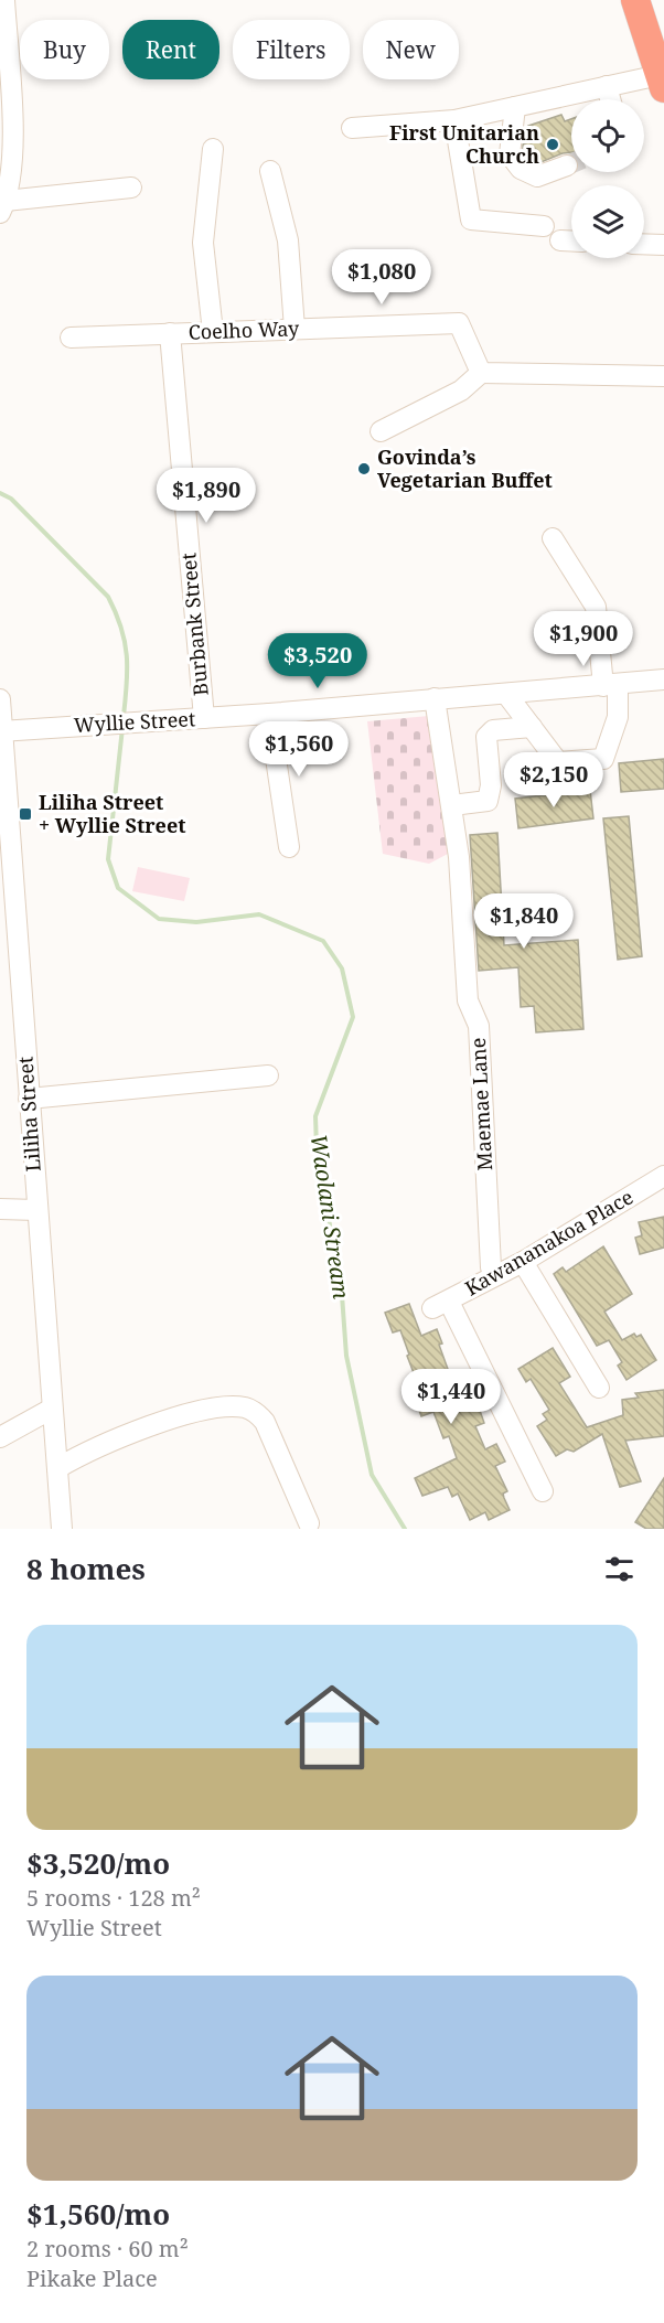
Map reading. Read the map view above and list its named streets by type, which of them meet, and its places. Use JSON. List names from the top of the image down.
{
  "streets": {
    "street": [
      "Coelho Way",
      "Burbank Street",
      "Wyllie Street",
      "Maemae Lane",
      "Liliha Street",
      "Kawananakoa Place"
    ]
  },
  "crossings": [
    ["Coelho Way", "Burbank Street"],
    ["Burbank Street", "Wyllie Street"],
    ["Wyllie Street", "Maemae Lane"],
    ["Wyllie Street", "Liliha Street"],
    ["Maemae Lane", "Kawananakoa Place"]
  ],
  "water": ["Waolani Stream"],
  "places": {
    "other": ["First Unitarian Church", "Govinda’s Vegetarian Buffet"],
    "transit": ["Liliha Street + Wyllie Street"]
  },
  "page": {
    "chip": [
      "Buy",
      "Rent",
      "Filters",
      "New"
    ],
    "price": [
      "$1,080",
      "$1,890",
      "$1,900",
      "$3,520",
      "$1,560",
      "$2,150",
      "$1,840",
      "$1,440"
    ],
    "heading": "8 homes",
    "list": [
      {
        "name": "$3,520/mo",
        "note": "5 rooms · 128 m² · Wyllie Street"
      },
      {
        "name": "$1,560/mo",
        "note": "2 rooms · 60 m² · Pikake Place"
      }
    ]
  }
}
